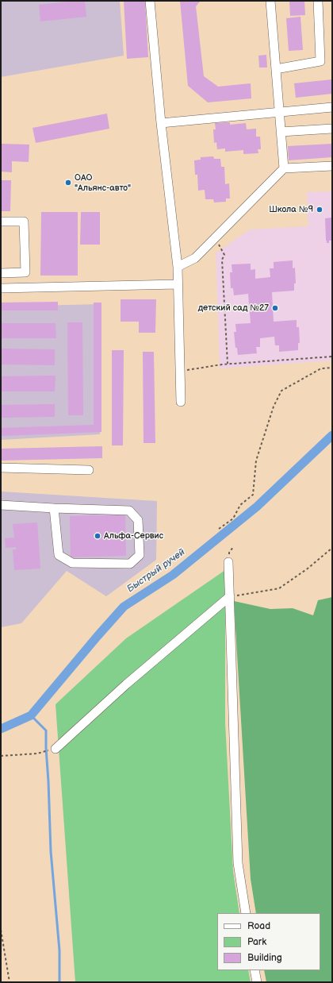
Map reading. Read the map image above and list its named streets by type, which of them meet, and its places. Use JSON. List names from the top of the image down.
{
  "water": ["Быстрый ручей"],
  "places": [
    "ОАО \"Альянс-авто\"",
    "Школа №9",
    "детский сад №27",
    "Альфа-Сервис"
  ],
  "legend": ["Road", "Park", "Building"]
}
